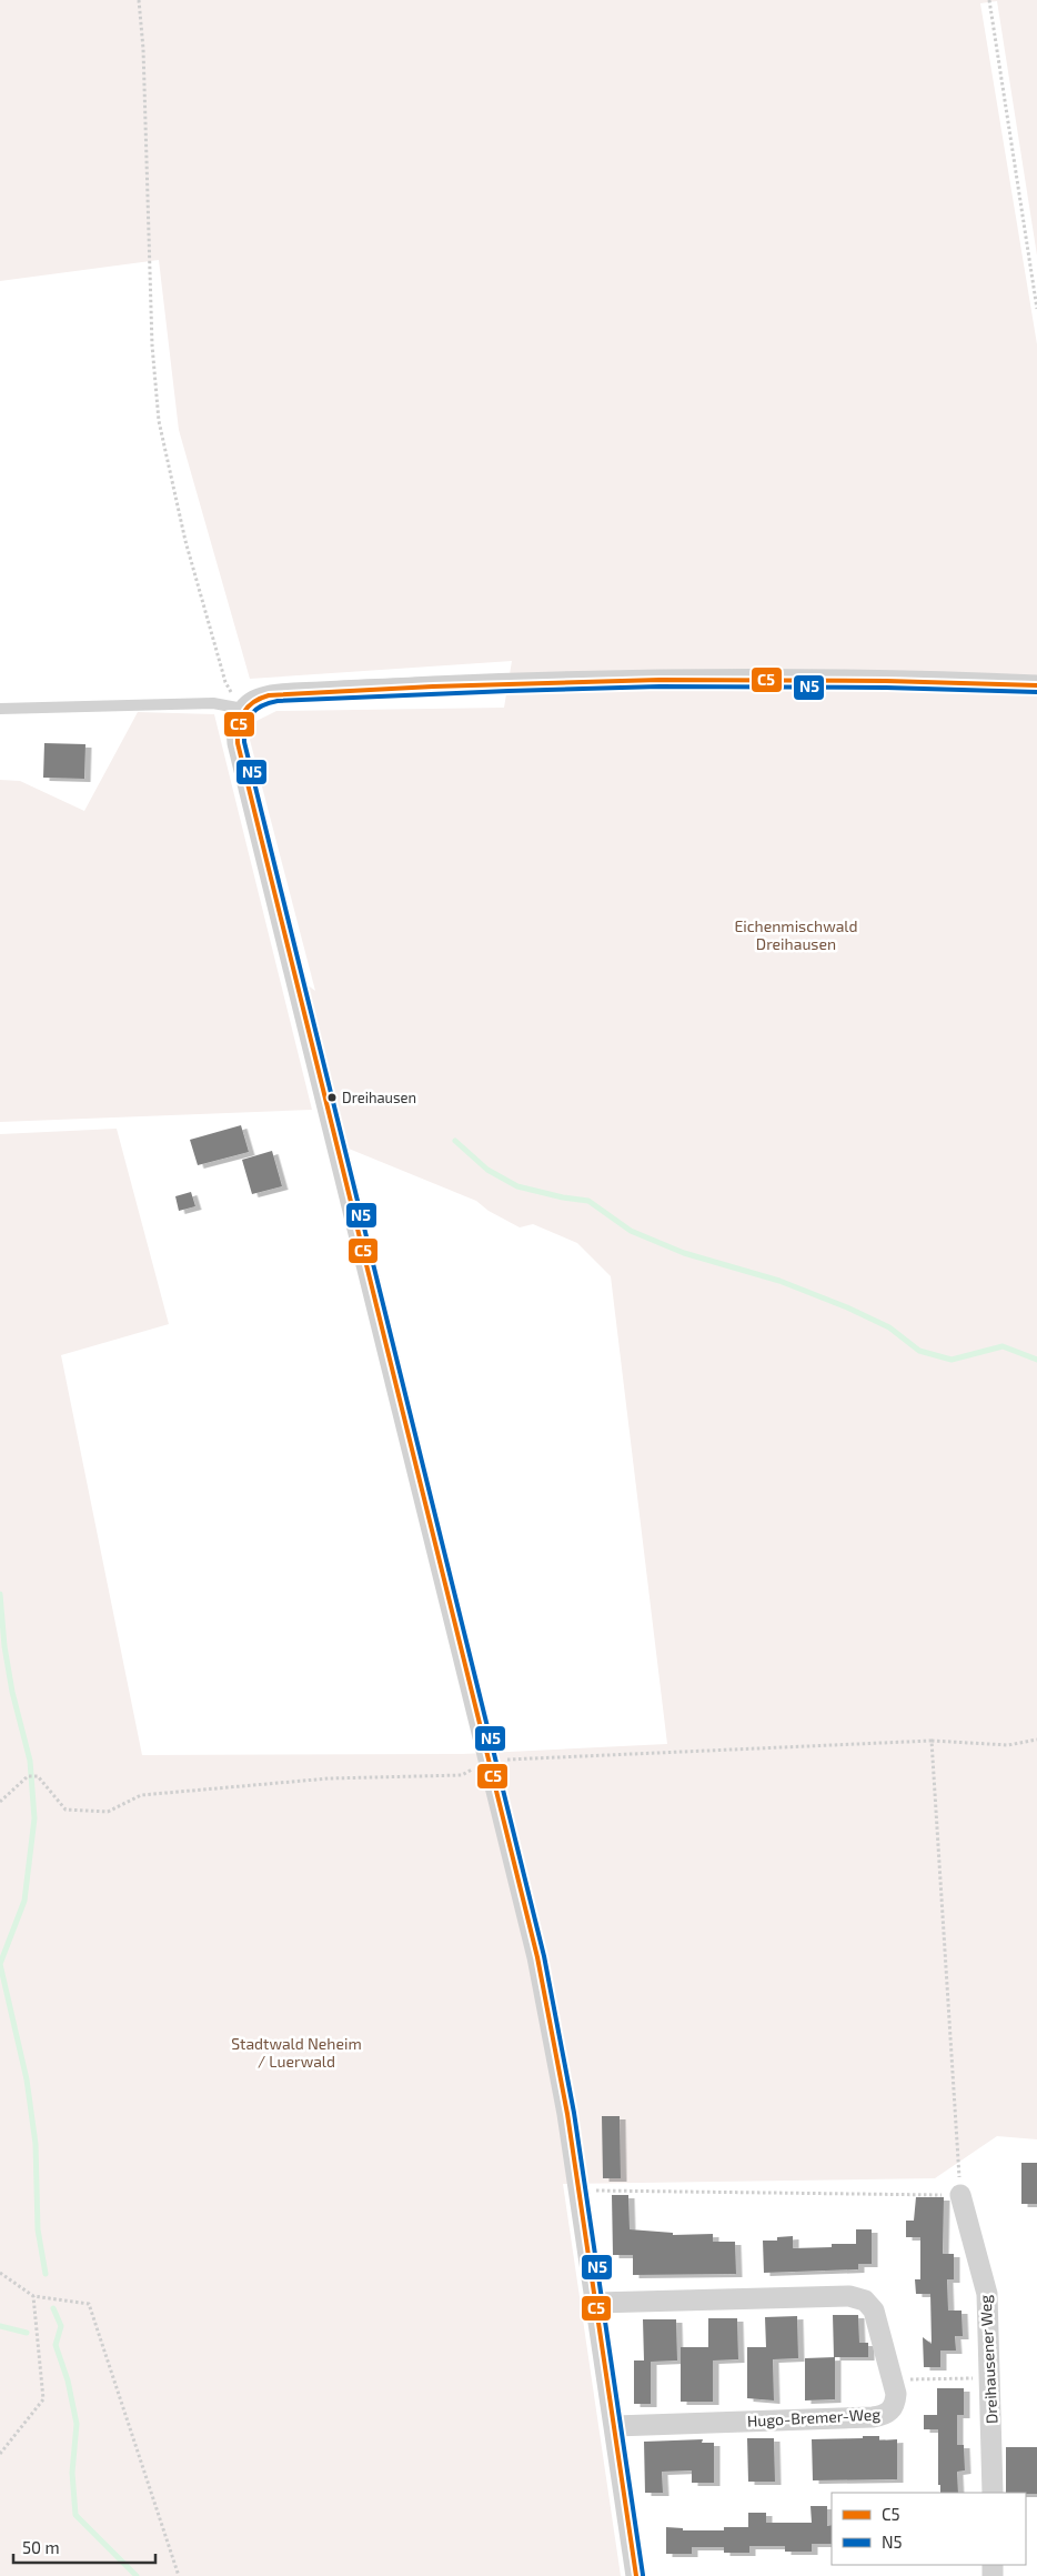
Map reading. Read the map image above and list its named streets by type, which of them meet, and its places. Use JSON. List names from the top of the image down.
{
  "streets": {
    "street": ["Dreihausener Weg", "Hugo-Bremer-Weg"]
  },
  "parks": ["Eichenmischwald Dreihausen", "Stadtwald Neheim / Luerwald"],
  "places": ["Dreihausen"],
  "lines": ["transit line C5", "transit line N5"],
  "legend": ["C5", "N5"],
  "scale_bar": "50 m"
}
